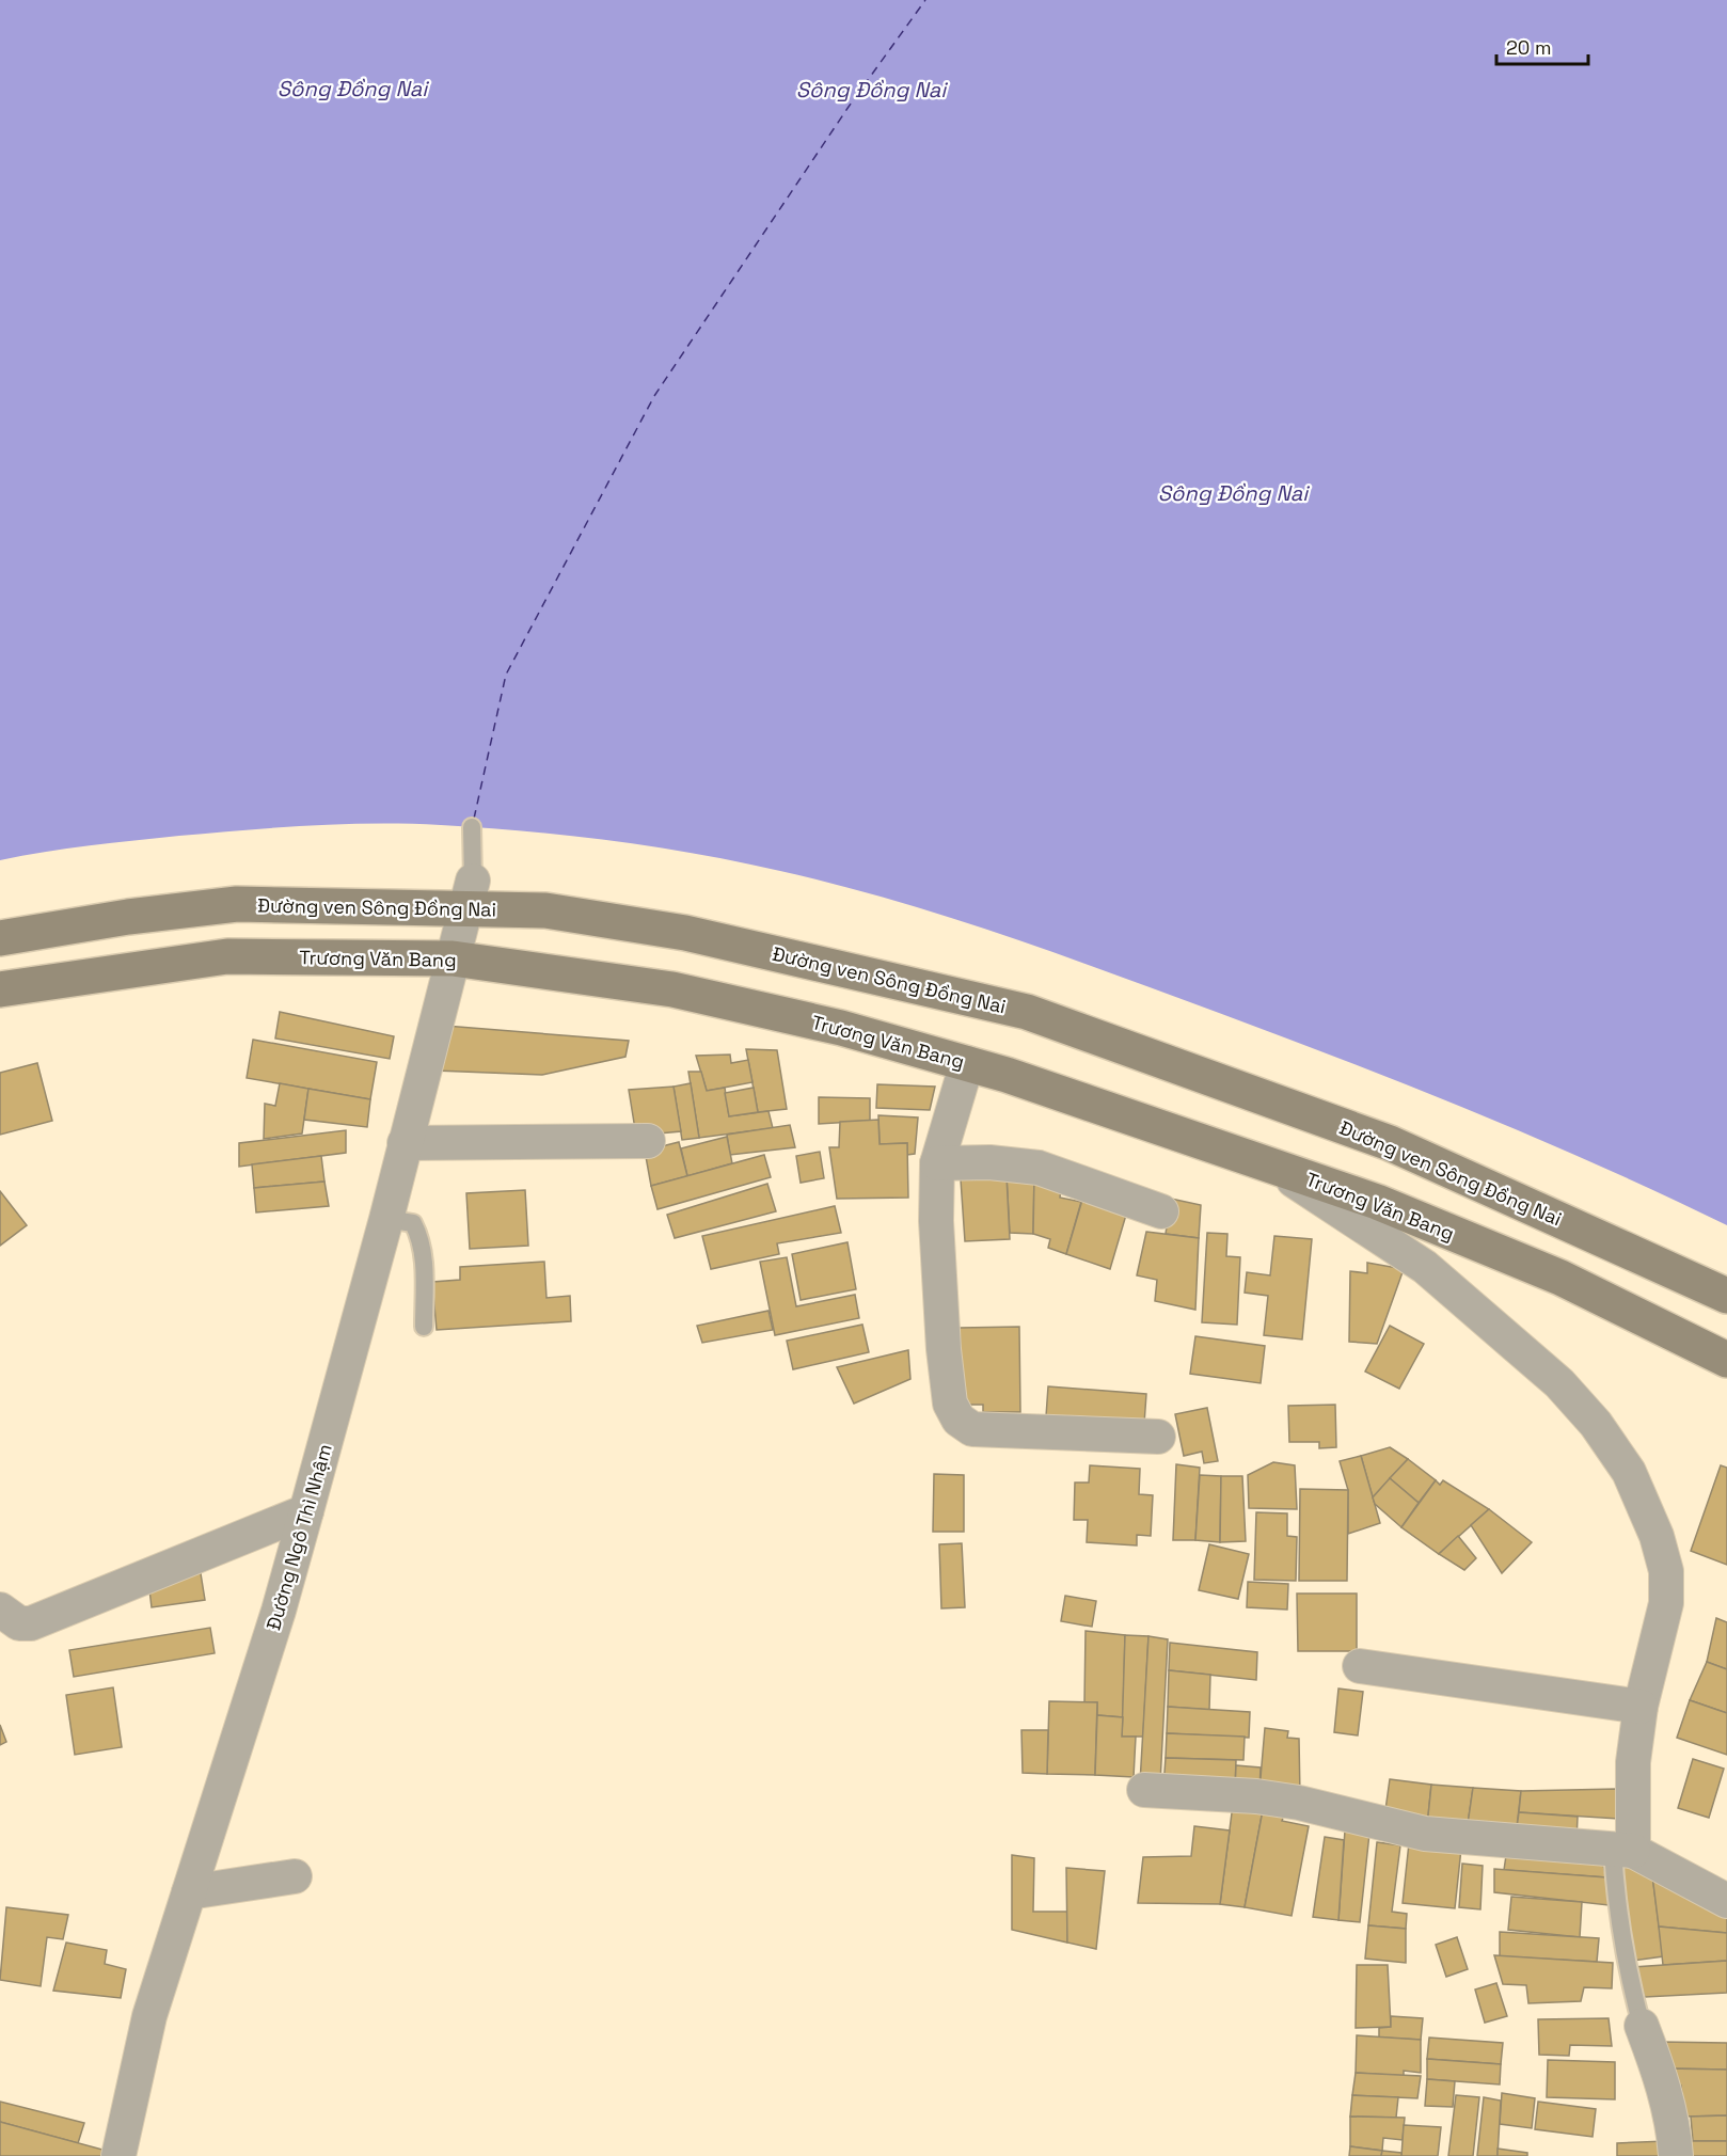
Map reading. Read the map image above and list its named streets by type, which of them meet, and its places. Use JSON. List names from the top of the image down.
{
  "streets": {
    "main road": ["Đường ven Sông Đồng Nai", "Trương Văn Bang"],
    "street": ["Đường Ngô Thì Nhậm"]
  },
  "crossings": [
    ["Đường ven Sông Đồng Nai", "Đường Ngô Thì Nhậm"],
    ["Trương Văn Bang", "Đường Ngô Thì Nhậm"]
  ],
  "water": ["Sông Đồng Nai"],
  "scale_bar": "20 m"
}
